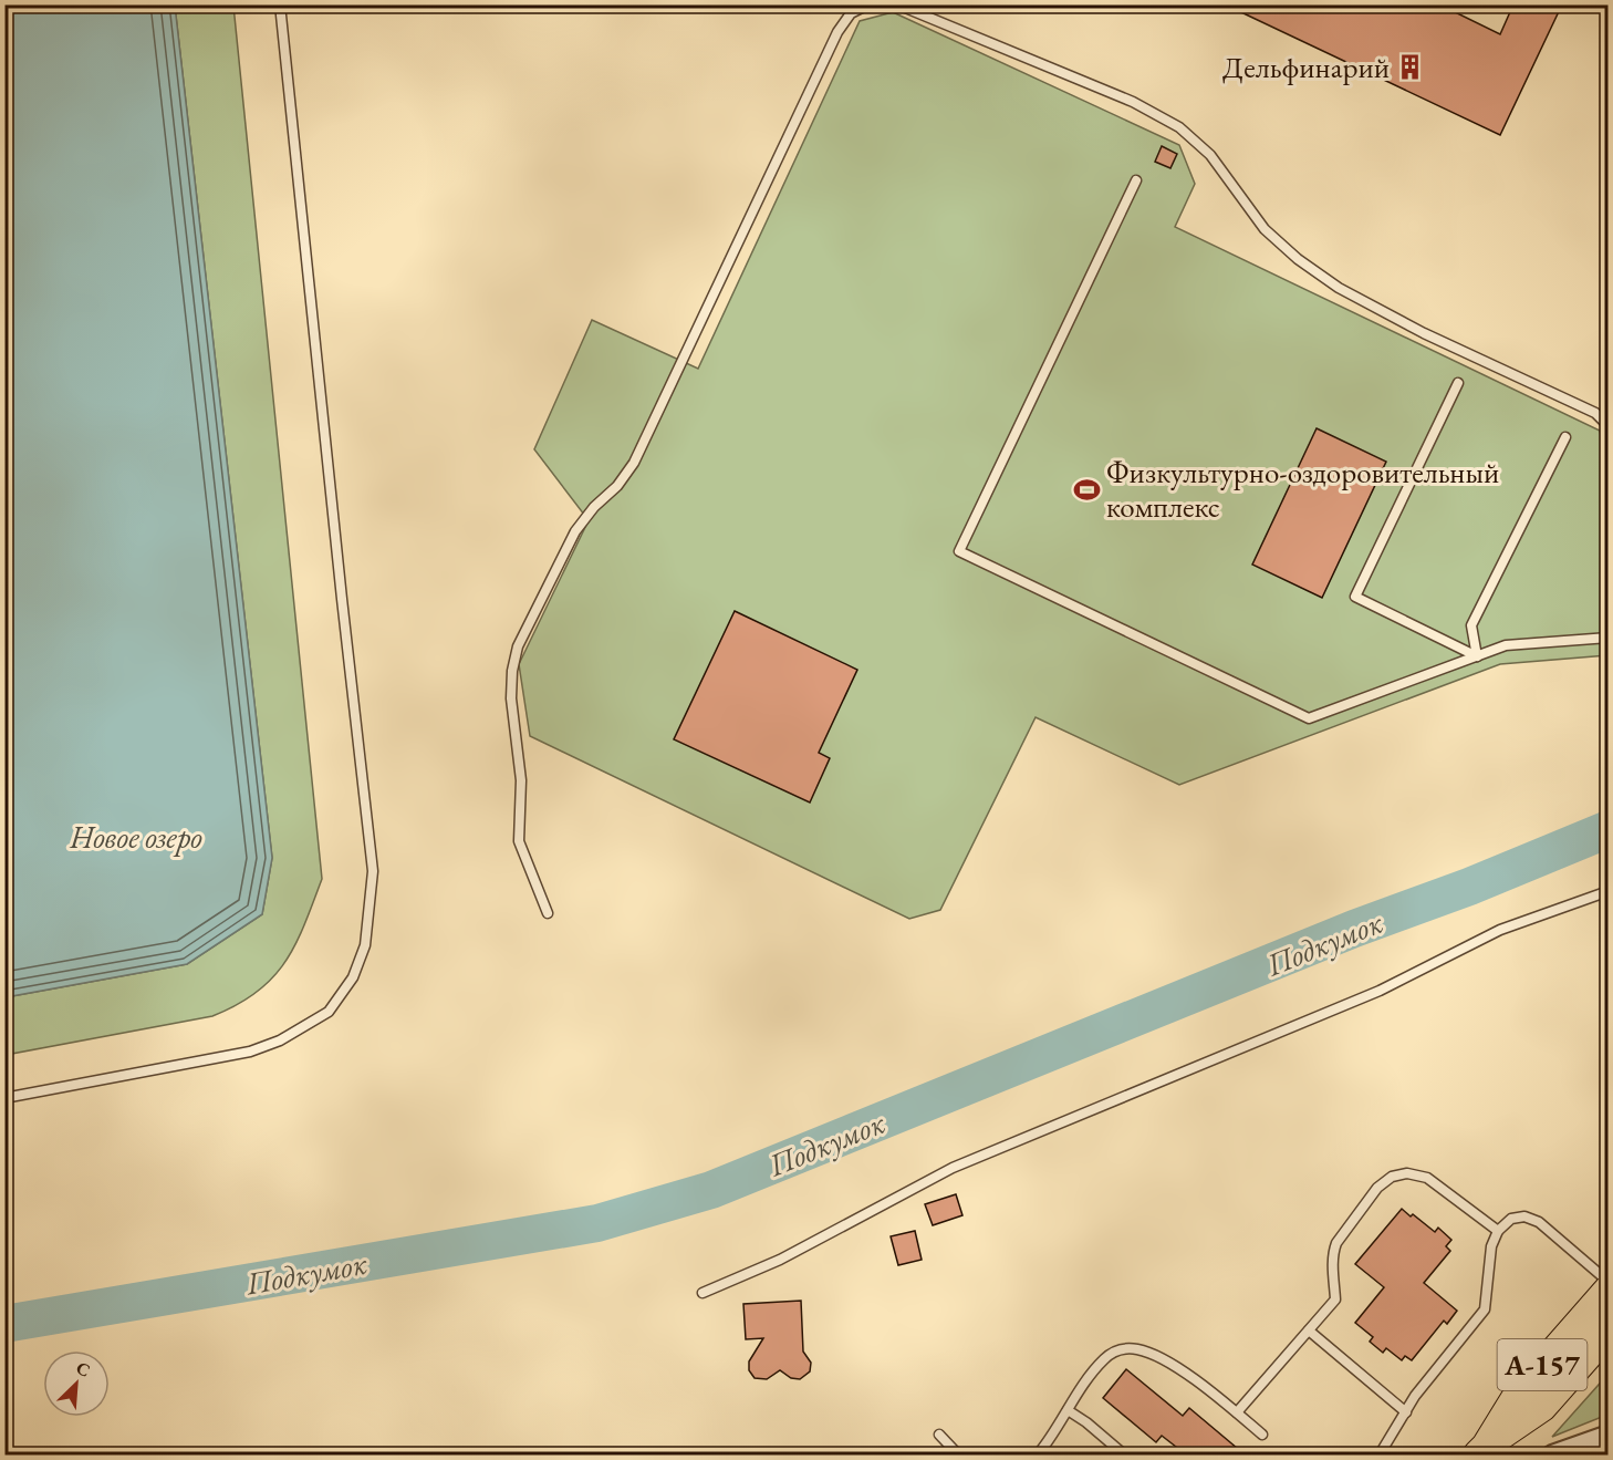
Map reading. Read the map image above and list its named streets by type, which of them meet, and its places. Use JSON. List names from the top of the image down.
{
  "streets": {
    "main road": ["А-157"]
  },
  "water": ["Новое озеро", "Подкумок"],
  "places": {
    "building": ["Дельфинарий"],
    "sports": ["Физкультурно-оздоровительный комплекс"]
  },
  "north": "top right"
}
